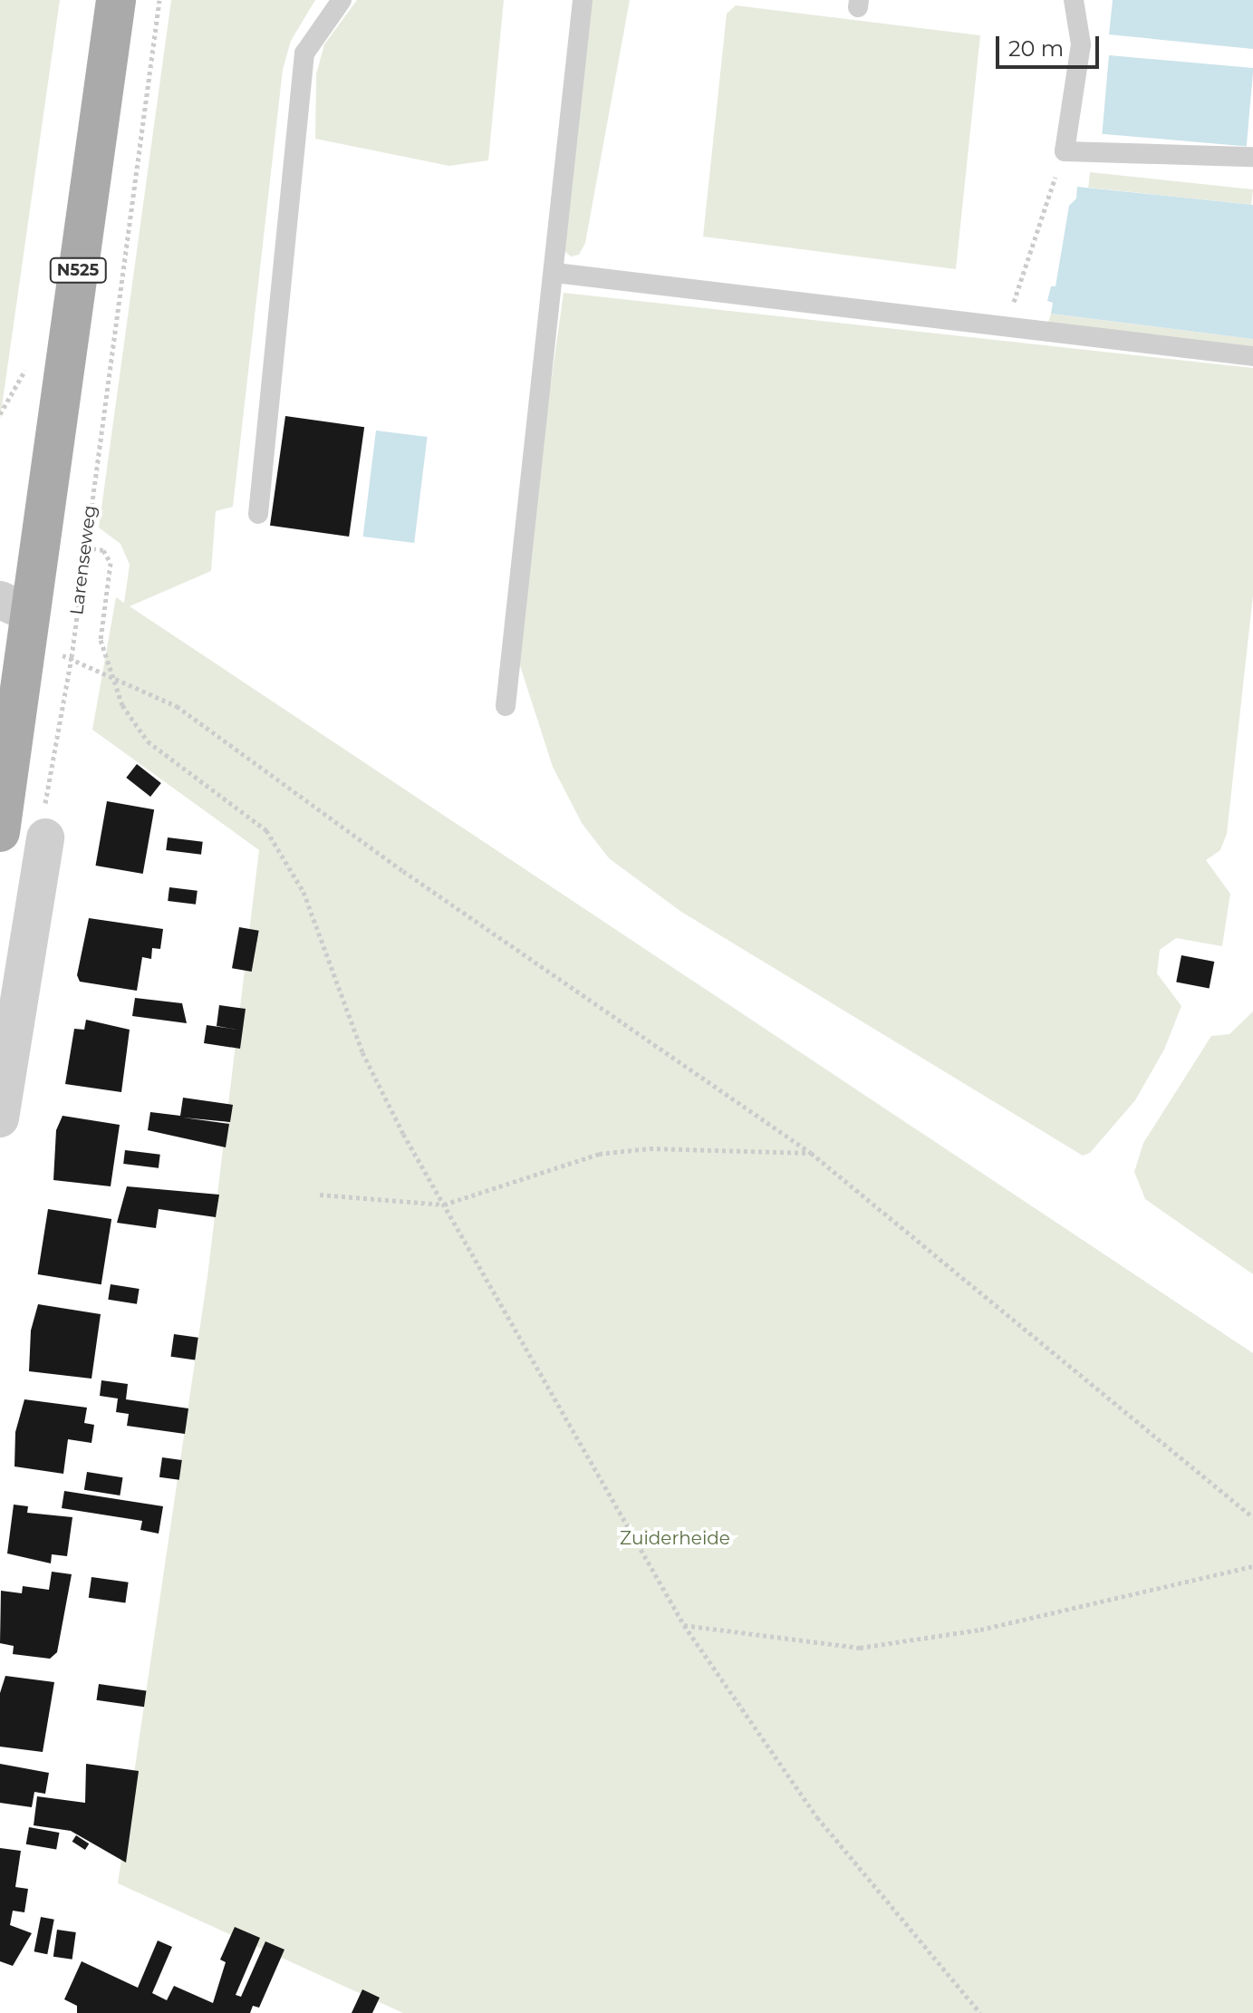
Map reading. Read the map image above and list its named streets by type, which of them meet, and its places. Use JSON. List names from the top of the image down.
{
  "streets": {
    "main road": ["N525"],
    "path": ["Larenseweg"]
  },
  "parks": ["Zuiderheide"],
  "scale_bar": "20 m"
}
